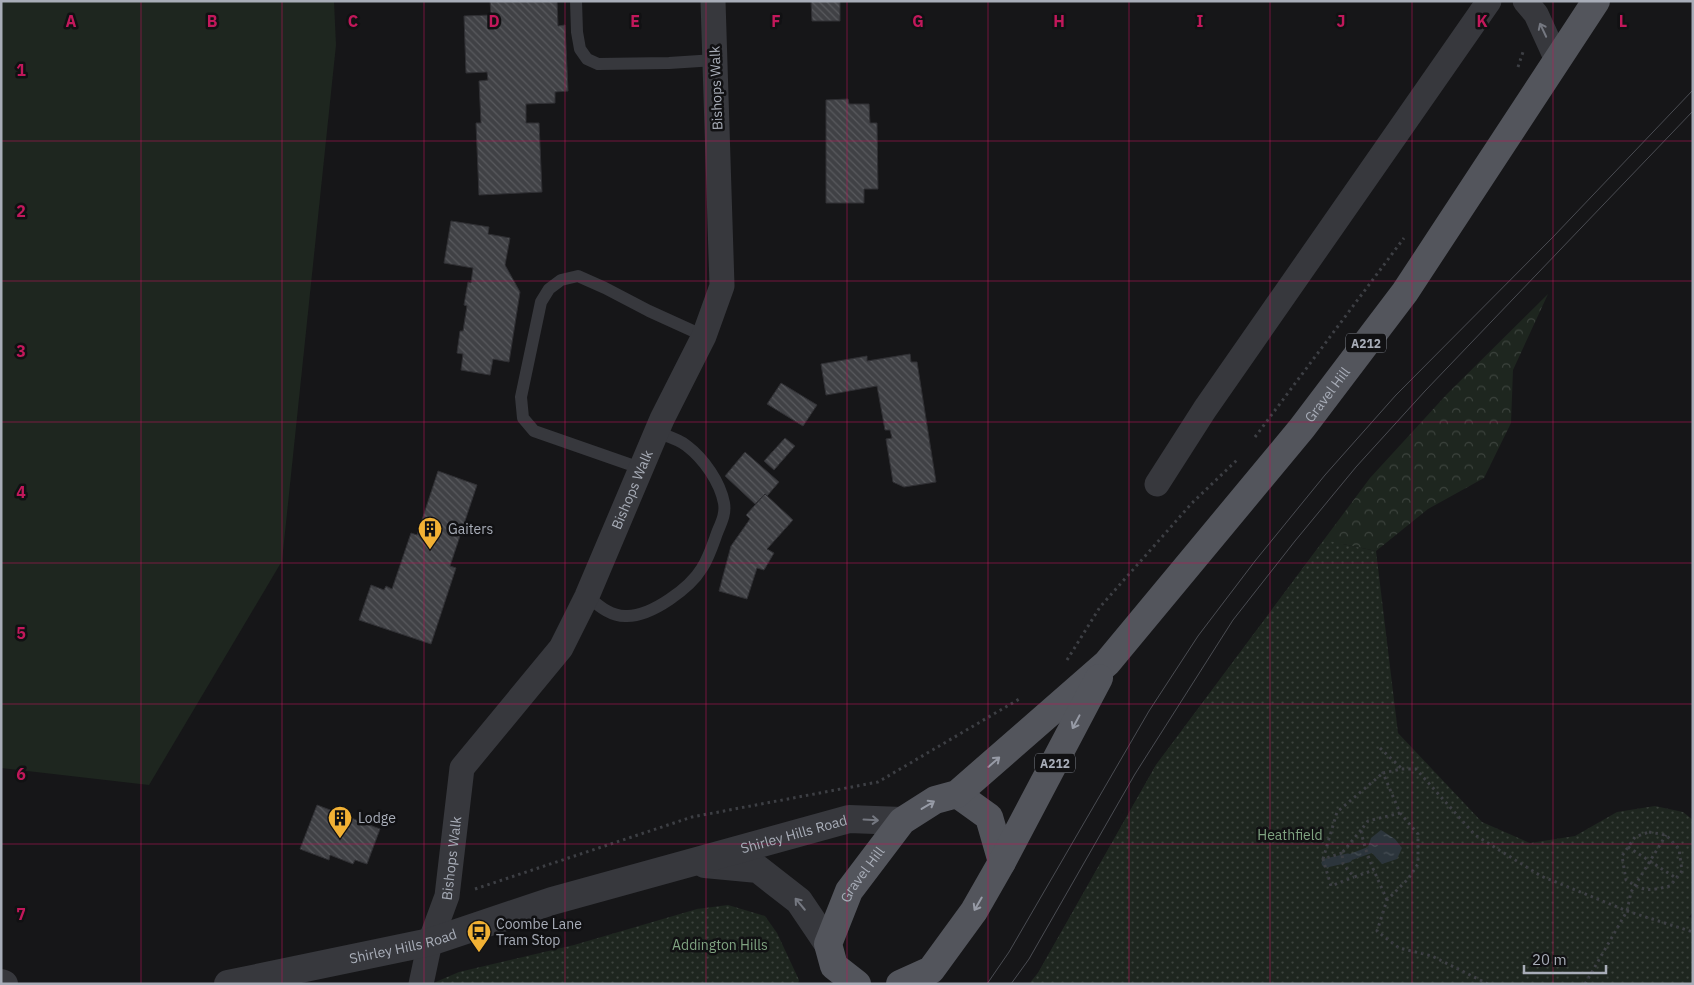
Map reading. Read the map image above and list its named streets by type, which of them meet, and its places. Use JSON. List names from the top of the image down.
{
  "streets": {
    "main road": ["A212", "Gravel Hill"],
    "street": ["Bishops Walk", "Shirley Hills Road"]
  },
  "crossings": [
    ["Bishops Walk", "Shirley Hills Road"],
    ["Gravel Hill", "Shirley Hills Road"]
  ],
  "parks": ["Heathfield", "Addington Hills"],
  "places": {
    "building": ["Gaiters", "Lodge"],
    "bus stop": ["Coombe Lane Tram Stop"]
  },
  "scale_bar": "20 m",
  "grid": {
    "columns": [
      "A",
      "B",
      "C",
      "D",
      "E",
      "F",
      "G",
      "H",
      "I",
      "J",
      "K",
      "L"
    ],
    "rows": [
      "1",
      "2",
      "3",
      "4",
      "5",
      "6",
      "7"
    ]
  }
}
